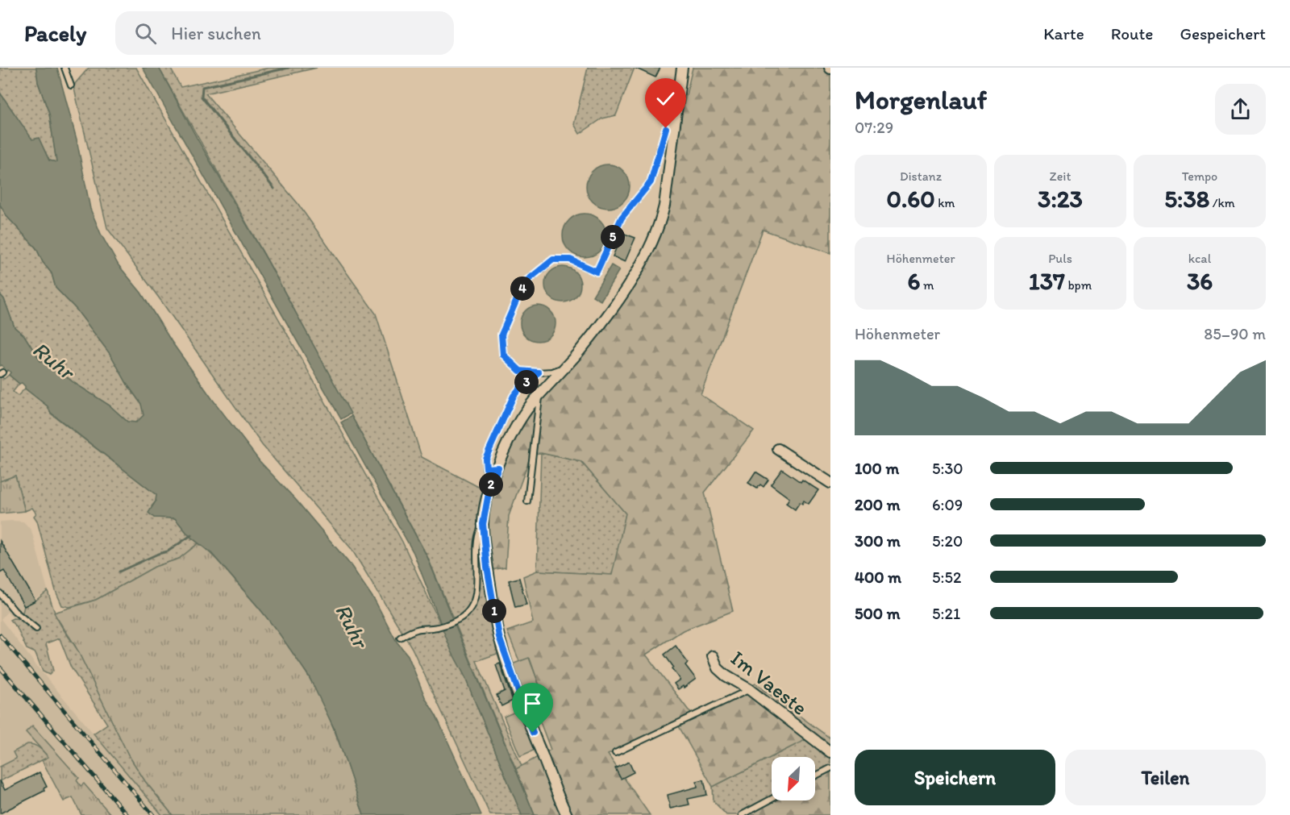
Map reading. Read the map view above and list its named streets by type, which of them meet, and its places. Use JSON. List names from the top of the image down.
{
  "streets": {
    "street": ["Im Vaeste"]
  },
  "water": ["Ruhr"],
  "north": "bottom left",
  "page": {
    "header": "Pacely",
    "search": "Hier suchen",
    "nav": ["Karte", "Route", "Gespeichert"],
    "heading": ["Morgenlauf", "07:29"],
    "stats": [
      ["Distanz", "0.60 km"],
      ["Zeit", "3:23"],
      ["Tempo", "5:38 /km"],
      ["Höhenmeter", "6 m"],
      ["Puls", "137 bpm"],
      ["kcal", "36"]
    ],
    "pins": [
      "5",
      "4",
      "3",
      "2",
      "1"
    ],
    "chart": ["Höhenmeter", "85–90 m"],
    "list": [
      {
        "name": "100 m",
        "note": "5:30"
      },
      {
        "name": "200 m",
        "note": "6:09"
      },
      {
        "name": "300 m",
        "note": "5:20"
      },
      {
        "name": "400 m",
        "note": "5:52"
      },
      {
        "name": "500 m",
        "note": "5:21"
      }
    ],
    "buttons": ["Speichern", "Teilen"]
  }
}
